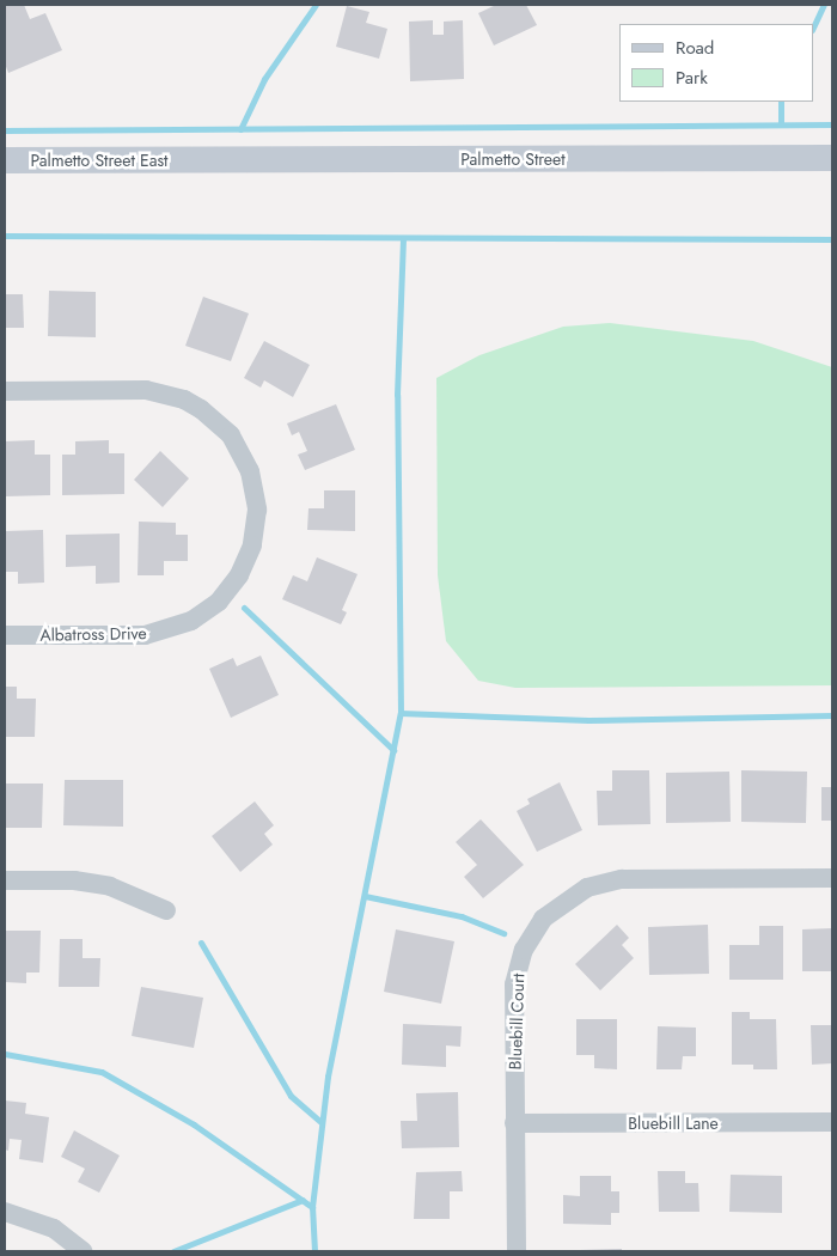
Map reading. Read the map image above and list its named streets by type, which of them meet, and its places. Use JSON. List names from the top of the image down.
{
  "streets": {
    "main road": ["Palmetto Street", "Palmetto Street East"],
    "street": ["Albatross Drive", "Bluebill Court", "Bluebill Lane"]
  },
  "crossings": [
    ["Palmetto Street", "Palmetto Street East"],
    ["Bluebill Court", "Bluebill Lane"]
  ],
  "legend": ["Road", "Park"]
}
